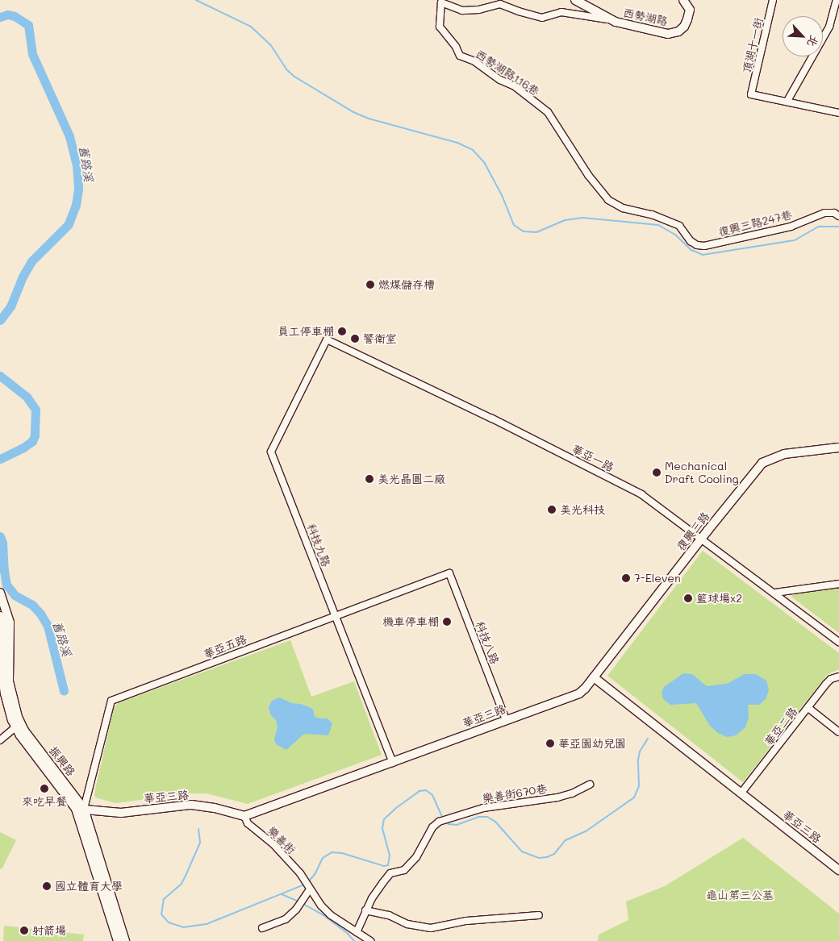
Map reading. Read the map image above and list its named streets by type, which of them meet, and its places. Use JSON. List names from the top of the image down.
{
  "streets": {
    "street": [
      "西勢湖路",
      "頂湖十一街",
      "西勢湖路116巷",
      "復興三路247巷",
      "華亞一路",
      "復興三路",
      "科技九路",
      "科技八路",
      "華亞五路",
      "華亞三路",
      "華亞二路",
      "振興路",
      "樂善街670巷",
      "樂善街"
    ]
  },
  "crossings": [
    ["西勢湖路", "西勢湖路116巷"],
    ["西勢湖路116巷", "復興三路247巷"],
    ["華亞一路", "復興三路"],
    ["華亞一路", "科技九路"],
    ["復興三路", "華亞三路"],
    ["科技九路", "華亞五路"],
    ["科技九路", "華亞三路"],
    ["科技八路", "華亞五路"],
    ["科技八路", "華亞三路"],
    ["華亞五路", "華亞三路"],
    ["華亞五路", "振興路"],
    ["華亞三路", "華亞二路"],
    ["華亞三路", "振興路"],
    ["華亞三路", "樂善街"]
  ],
  "water": ["舊路溪"],
  "parks": ["龜山第三公墓"],
  "places": [
    "燃煤儲存槽",
    "員工停車棚",
    "警衛室",
    "Mechanical Draft Cooling",
    "美光晶圓二廠",
    "美光科技",
    "7-Eleven",
    "籃球場x2",
    "機車停車棚",
    "華亞園幼兒園",
    "來吃早餐",
    "國立體育大學",
    "射箭場"
  ],
  "north": "bottom right"
}
